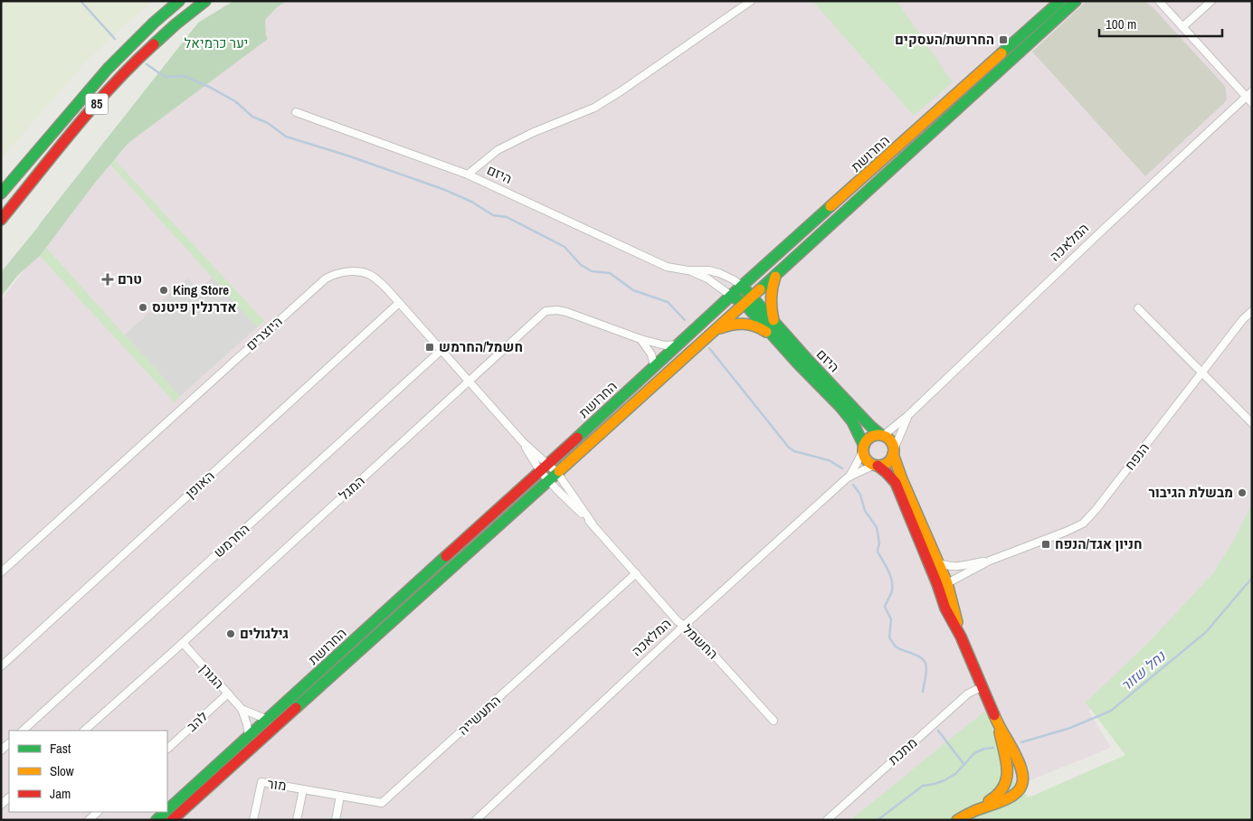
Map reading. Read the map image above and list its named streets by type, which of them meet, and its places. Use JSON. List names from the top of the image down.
{
  "streets": {
    "main road": [
      "85",
      "החרושת",
      "היזם",
      "המלאכה"
    ],
    "street": [
      "היוצרים",
      "הנפח",
      "האופן",
      "המגל",
      "החרמש",
      "החשמל",
      "הגורן",
      "התעשייה",
      "להב",
      "מתכת",
      "מור"
    ]
  },
  "crossings": [
    ["החרושת", "היזם"],
    ["החרושת", "היוצרים"],
    ["החרושת", "המגל"],
    ["החרושת", "החשמל"],
    ["החרושת", "הגורן"],
    ["היזם", "המלאכה"],
    ["המלאכה", "החשמל"],
    ["היוצרים", "האופן"],
    ["היוצרים", "המגל"],
    ["היוצרים", "החרמש"],
    ["היוצרים", "החשמל"],
    ["המגל", "הגורן"],
    ["החשמל", "התעשייה"],
    ["הגורן", "להב"],
    ["התעשייה", "מור"]
  ],
  "water": ["נחל שזור"],
  "parks": ["יער כרמיאל"],
  "places": {
    "transit": ["החרושת/העסקים", "חשמל/החרמש", "חניון אגד/הנפח"],
    "health": ["טרם"],
    "other": [
      "King Store",
      "אדרנלין פיטנס",
      "מבשלת הגיבור",
      "גילגולים"
    ]
  },
  "legend": ["Fast", "Slow", "Jam"],
  "scale_bar": "100 m"
}
